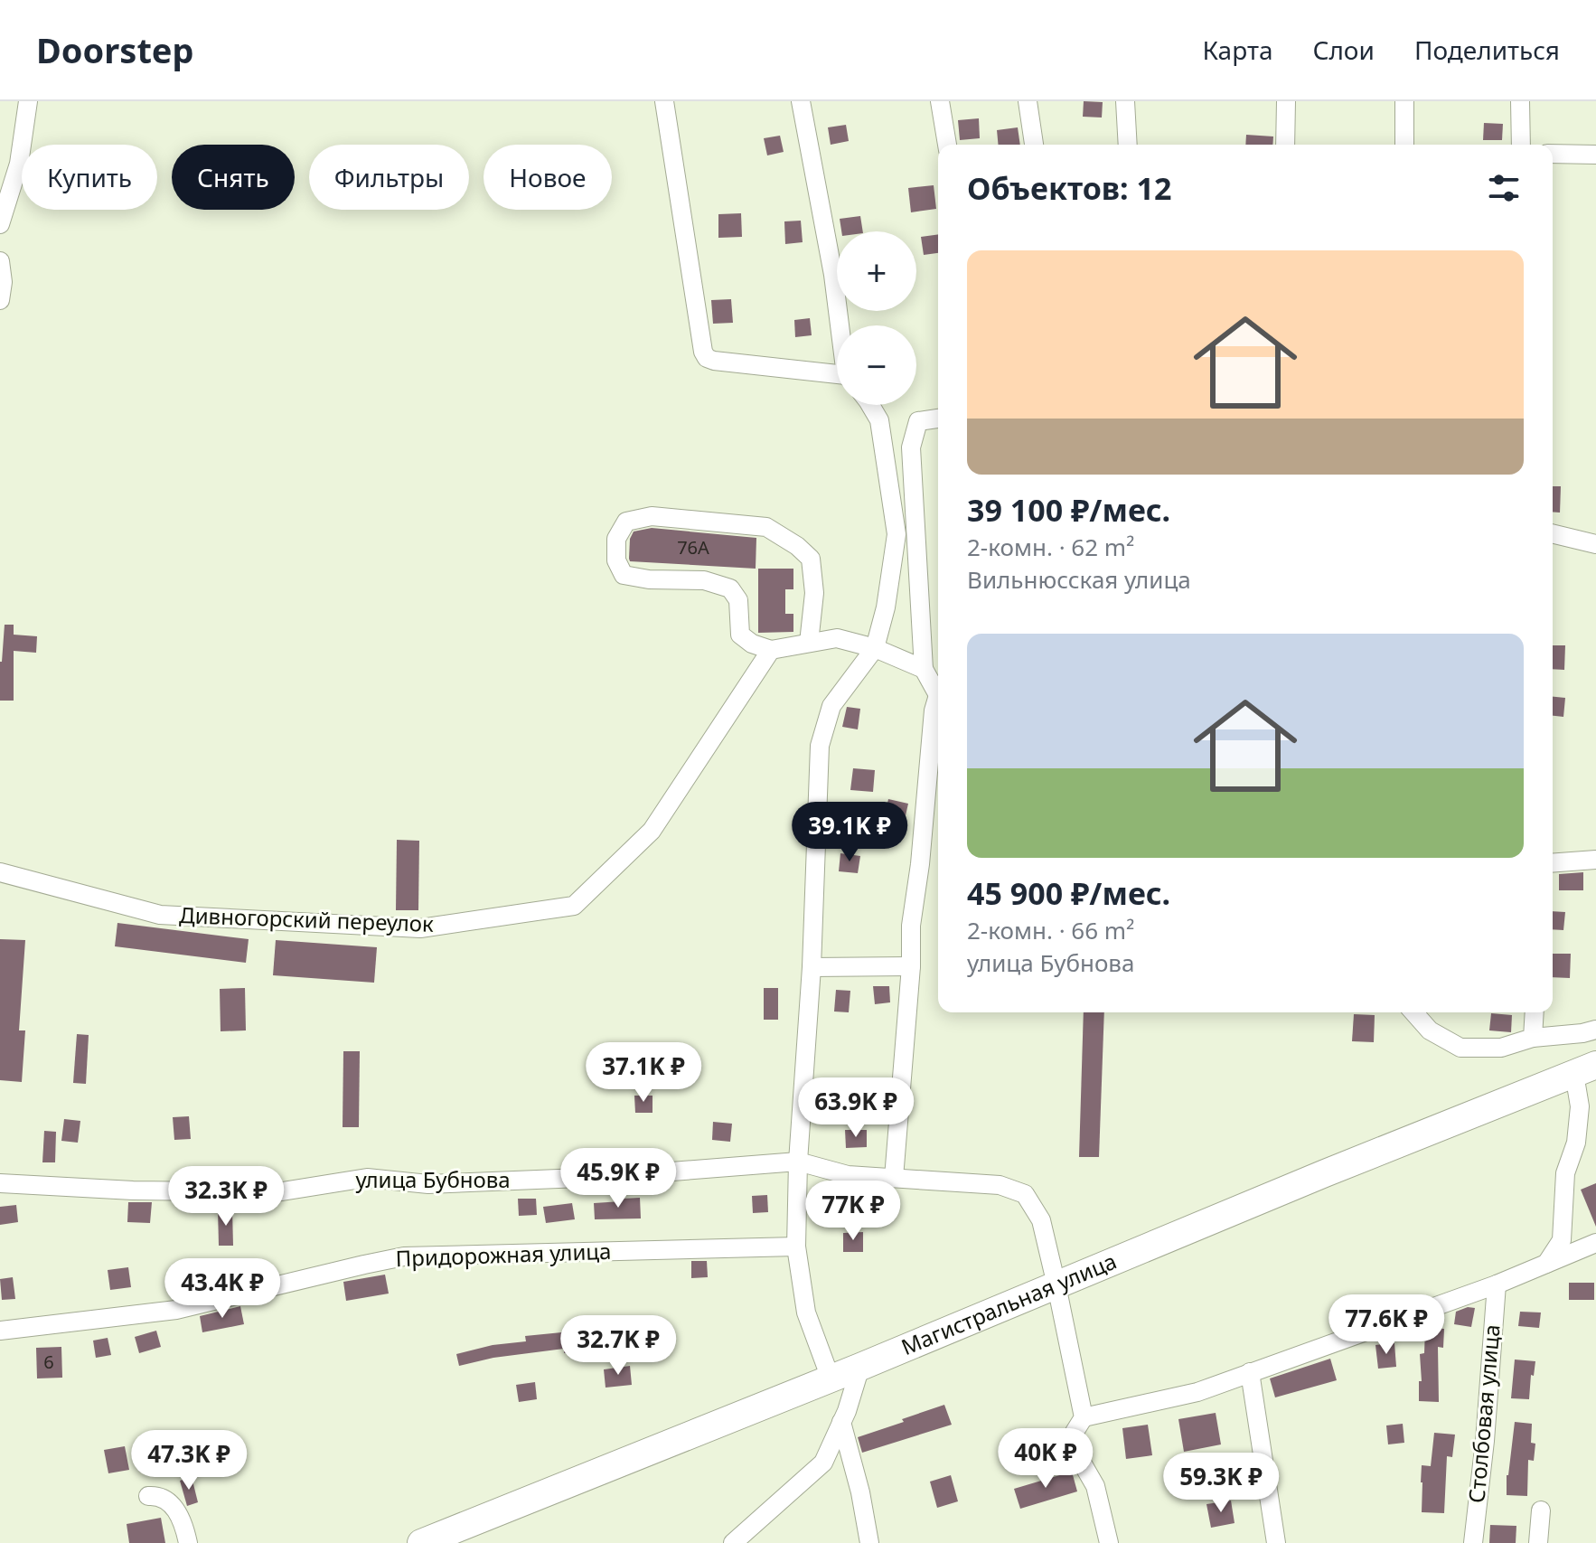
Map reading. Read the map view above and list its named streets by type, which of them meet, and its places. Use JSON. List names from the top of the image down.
{
  "streets": {
    "highway": ["Магистральная улица"],
    "street": [
      "Дивногорский переулок",
      "улица Бубнова",
      "Придорожная улица",
      "Столбовая улица"
    ]
  },
  "crossings": [
    ["улица Бубнова", "Магистральная улица"]
  ],
  "house_numbers": ["76А", "6"],
  "page": {
    "header": "Doorstep",
    "nav": ["Карта", "Слои", "Поделиться"],
    "chip": [
      "Купить",
      "Снять",
      "Фильтры",
      "Новое"
    ],
    "heading": "Объектов: 12",
    "map_buttons": ["+", "−"],
    "list": [
      {
        "name": "39 100 ₽/мес.",
        "note": "2-комн. · 62 m² · Вильнюсская улица"
      },
      {
        "name": "45 900 ₽/мес.",
        "note": "2-комн. · 66 m² · улица Бубнова"
      }
    ],
    "price": [
      "39.1K ₽",
      "37.1K ₽",
      "63.9K ₽",
      "45.9K ₽",
      "32.3K ₽",
      "77K ₽",
      "43.4K ₽",
      "77.6K ₽",
      "32.7K ₽",
      "40K ₽",
      "47.3K ₽",
      "59.3K ₽"
    ]
  }
}
